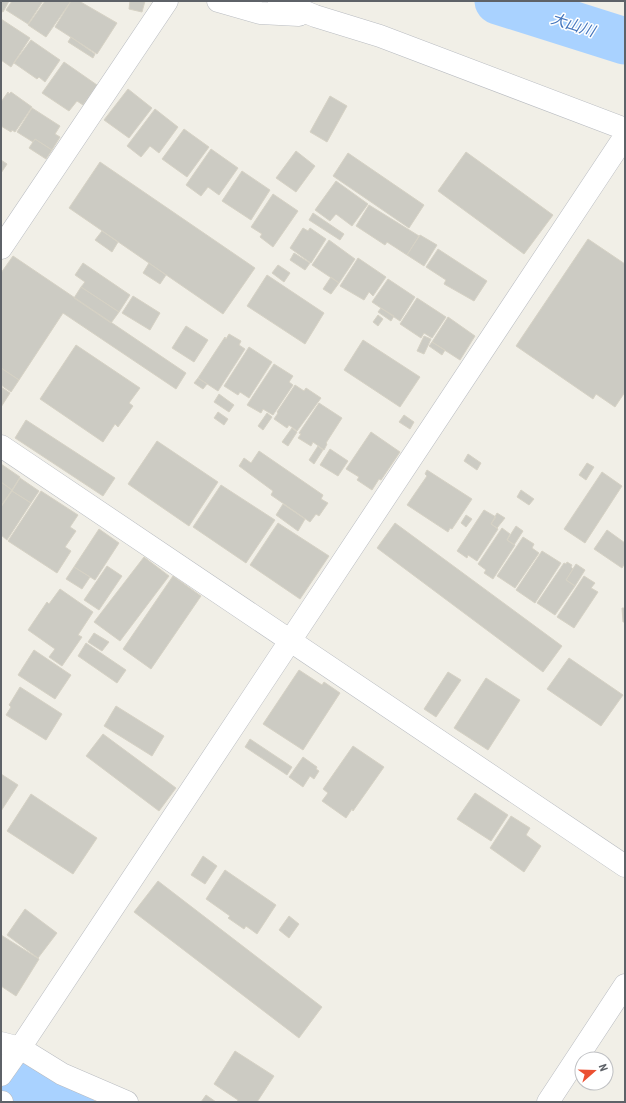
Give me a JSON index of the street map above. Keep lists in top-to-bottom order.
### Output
{
  "water": ["大山川"],
  "north": "right"
}
